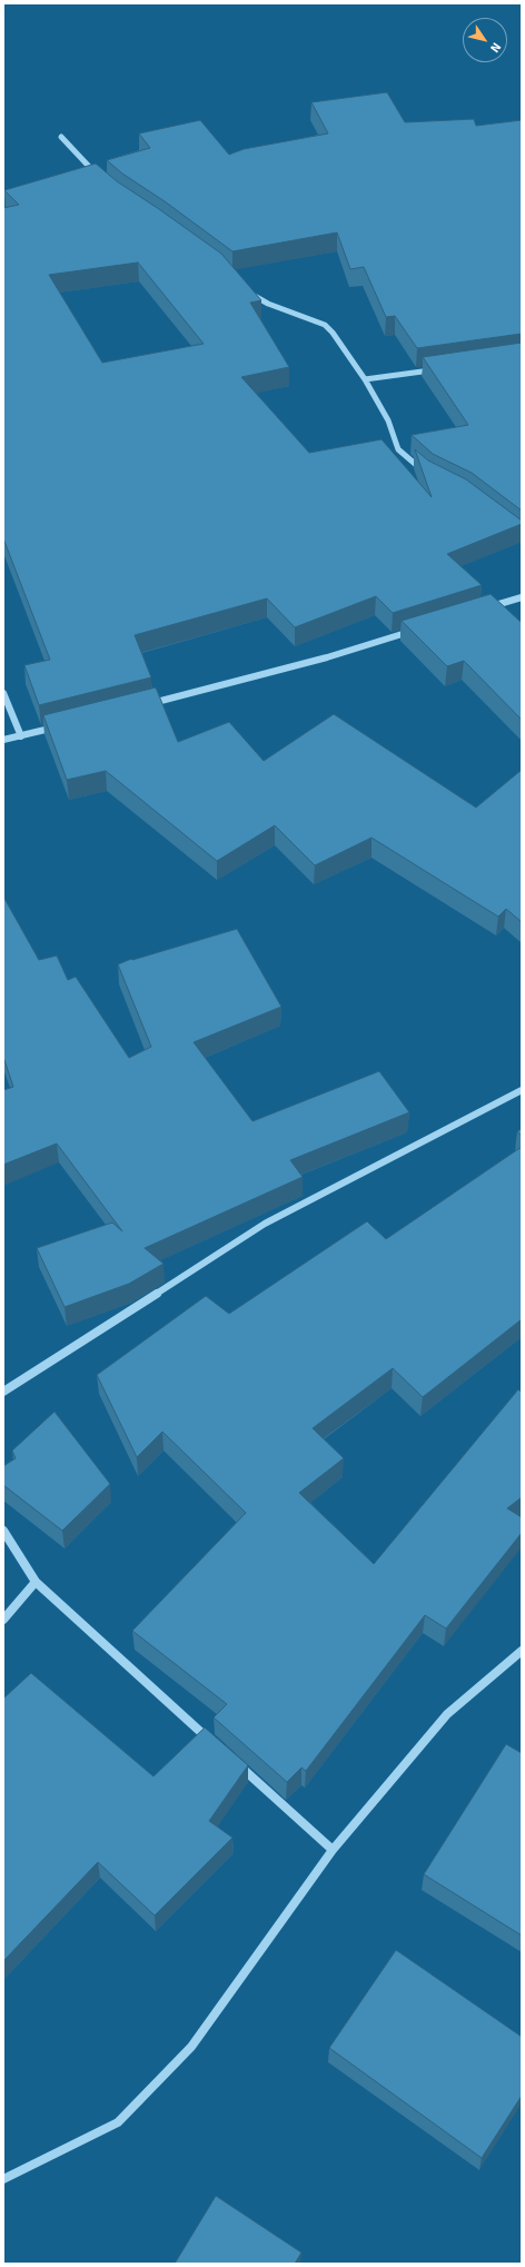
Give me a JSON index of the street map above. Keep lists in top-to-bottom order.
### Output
{
  "north": "bottom right"
}
